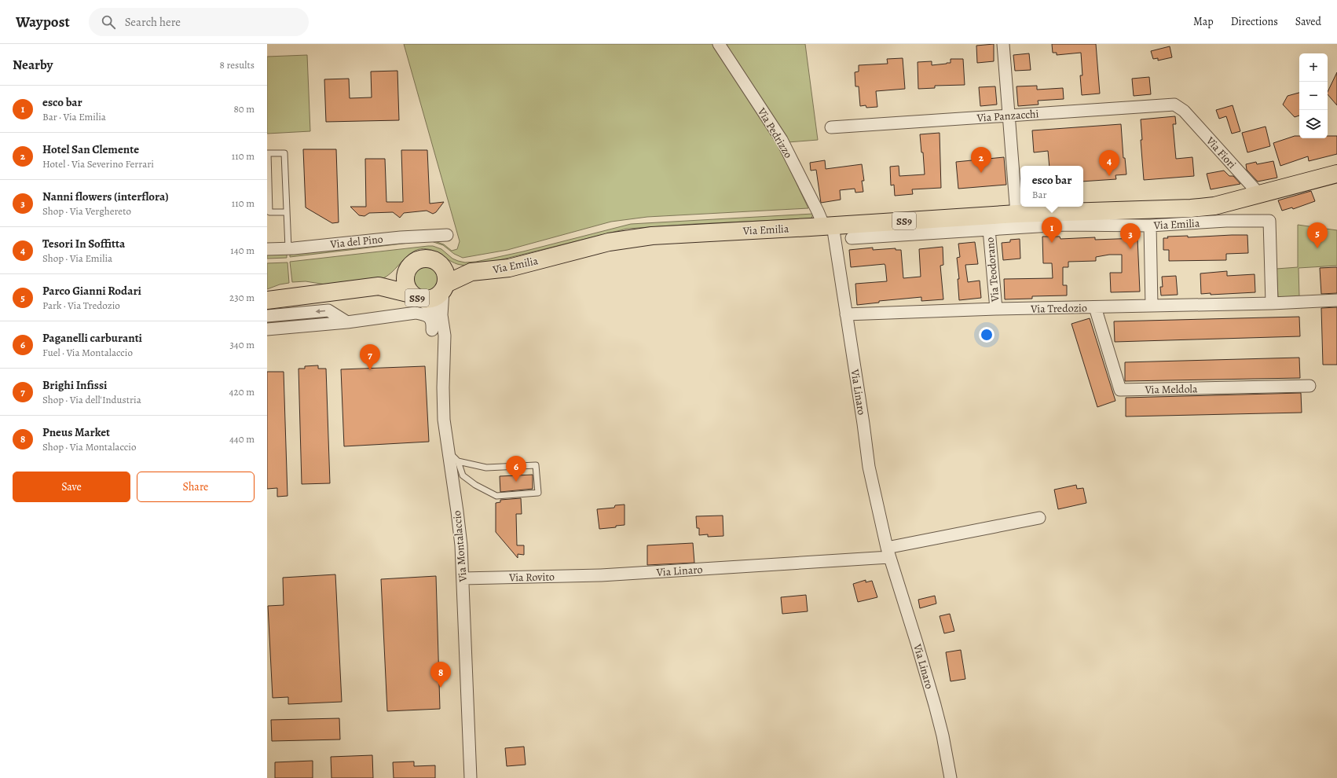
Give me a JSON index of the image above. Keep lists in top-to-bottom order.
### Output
{
  "streets": {
    "main road": ["SS9", "Via Emilia"],
    "street": [
      "Via Panzacchi",
      "Via Pedrizzo",
      "Via Fiori",
      "Via del Pino",
      "Via Teodorano",
      "Via Tredozio",
      "Via Meldola",
      "Via Linaro",
      "Via Montalaccio",
      "Via Rovito"
    ]
  },
  "crossings": [
    ["Via Panzacchi", "Via Fiori"],
    ["Via Pedrizzo", "Via Emilia"],
    ["Via Pedrizzo", "Via Linaro"],
    ["Via Fiori", "Via Emilia"],
    ["SS9", "Via Emilia"],
    ["SS9", "Via Montalaccio"],
    ["Via Emilia", "Via Teodorano"],
    ["Via Emilia", "Via Linaro"],
    ["Via Emilia", "Via Montalaccio"],
    ["Via Teodorano", "Via Tredozio"],
    ["Via Tredozio", "Via Meldola"],
    ["Via Tredozio", "Via Linaro"],
    ["Via Linaro", "Via Rovito"],
    ["Via Montalaccio", "Via Rovito"]
  ],
  "page": {
    "header": "Waypost",
    "search": "Search here",
    "nav": ["Map", "Directions", "Saved"],
    "heading": ["Nearby", "8 results"],
    "map_buttons": ["+", "−"],
    "list": [
      {
        "mark": "1",
        "name": "esco bar",
        "note": "Bar · Via Emilia",
        "value": "80 m"
      },
      {
        "mark": "2",
        "name": "Hotel San Clemente",
        "note": "Hotel · Via Severino Ferrari",
        "value": "110 m"
      },
      {
        "mark": "3",
        "name": "Nanni flowers (interflora)",
        "note": "Shop · Via Verghereto",
        "value": "110 m"
      },
      {
        "mark": "4",
        "name": "Tesori In Soffitta",
        "note": "Shop · Via Emilia",
        "value": "140 m"
      },
      {
        "mark": "5",
        "name": "Parco Gianni Rodari",
        "note": "Park · Via Tredozio",
        "value": "230 m"
      },
      {
        "mark": "6",
        "name": "Paganelli carburanti",
        "note": "Fuel · Via Montalaccio",
        "value": "340 m"
      },
      {
        "mark": "7",
        "name": "Brighi Infissi",
        "note": "Shop · Via dell'Industria",
        "value": "420 m"
      },
      {
        "mark": "8",
        "name": "Pneus Market",
        "note": "Shop · Via Montalaccio",
        "value": "440 m"
      }
    ],
    "pins": [
      "2",
      "4",
      "1",
      "5",
      "3",
      "7",
      "6",
      "8"
    ],
    "popup": ["esco bar", "Bar"],
    "buttons": ["Save", "Share"]
  }
}
